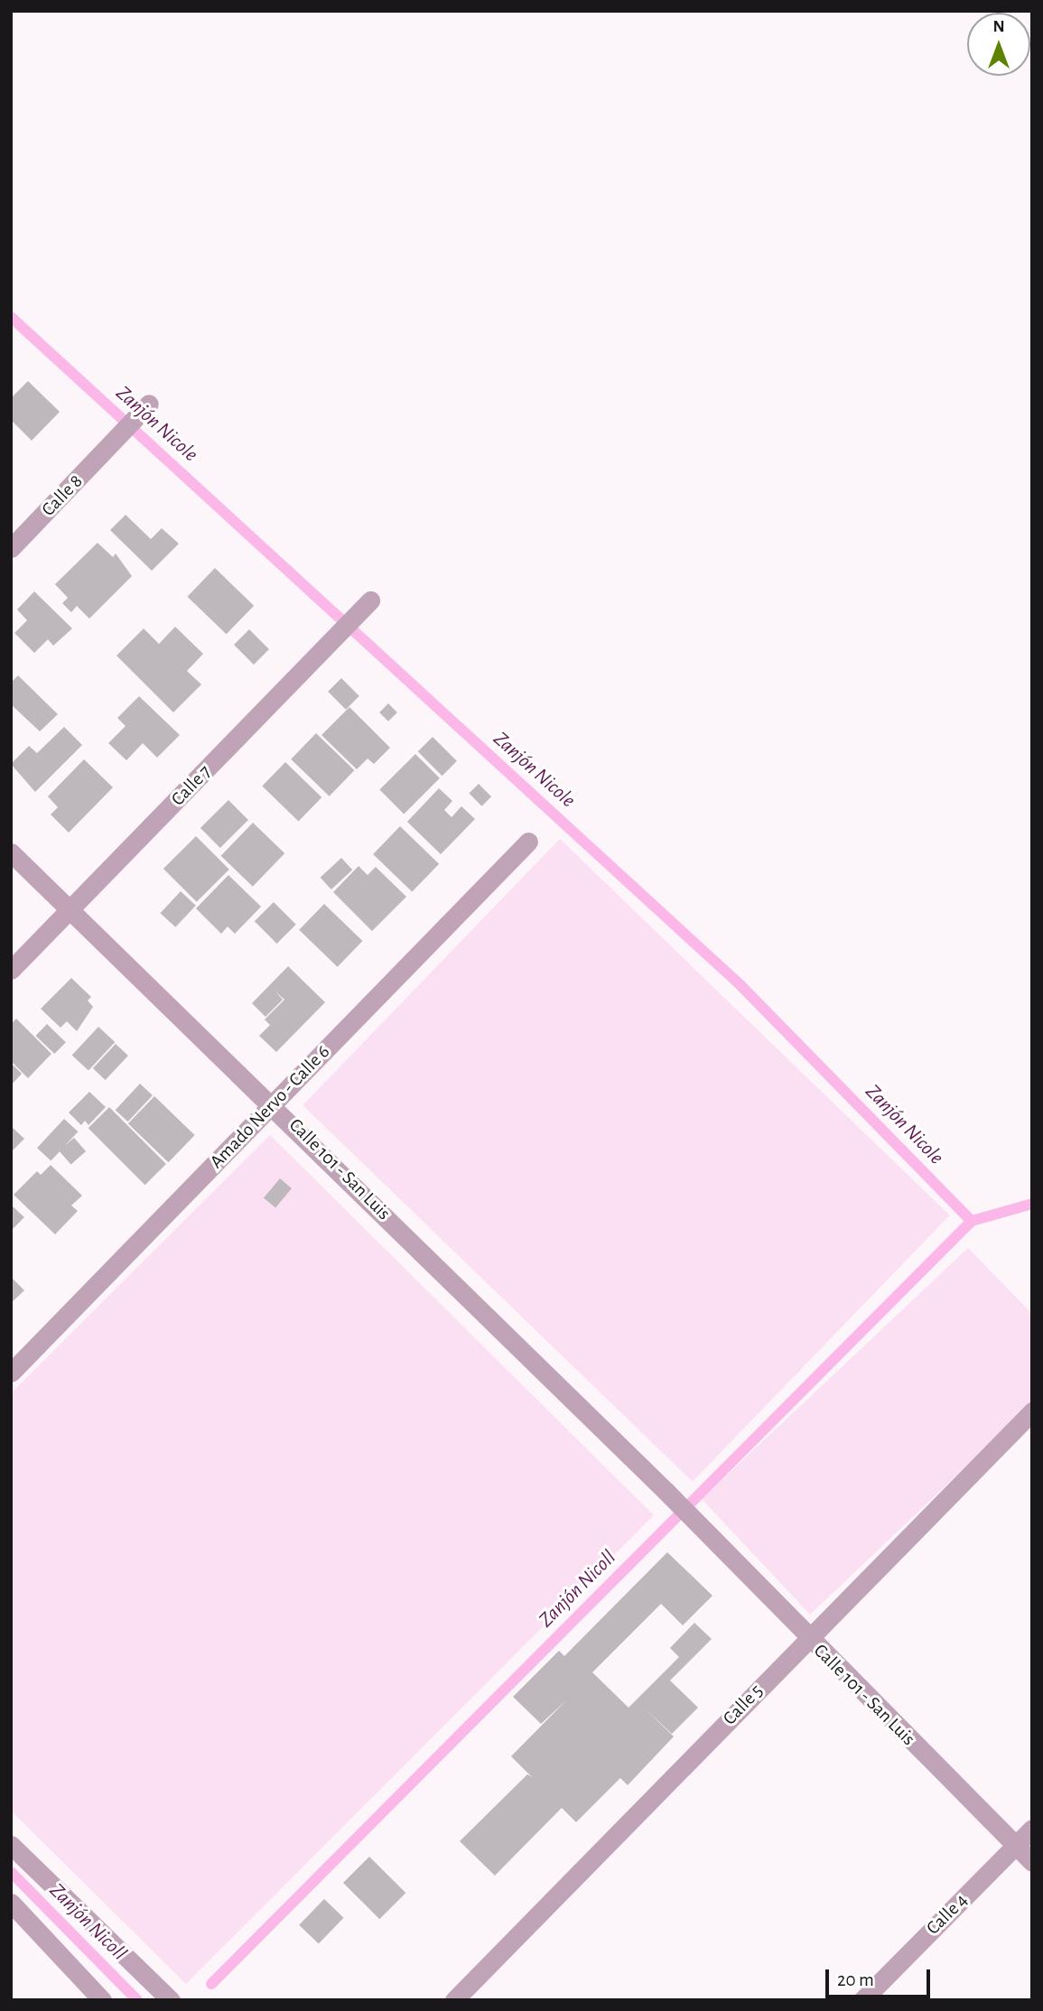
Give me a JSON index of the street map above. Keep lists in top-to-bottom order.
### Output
{
  "streets": {
    "street": [
      "Calle 8",
      "Calle 7",
      "Amado Nervo - Calle 6",
      "Calle 101 - San Luis",
      "Calle 5",
      "Calle 4"
    ]
  },
  "crossings": [
    ["Calle 7", "Calle 101 - San Luis"],
    ["Amado Nervo - Calle 6", "Calle 101 - San Luis"],
    ["Calle 101 - San Luis", "Calle 5"],
    ["Calle 101 - San Luis", "Calle 4"]
  ],
  "water": ["Zanjón Nicole", "Zanjón Nicoll"],
  "scale_bar": "20 m",
  "north": "top"
}
